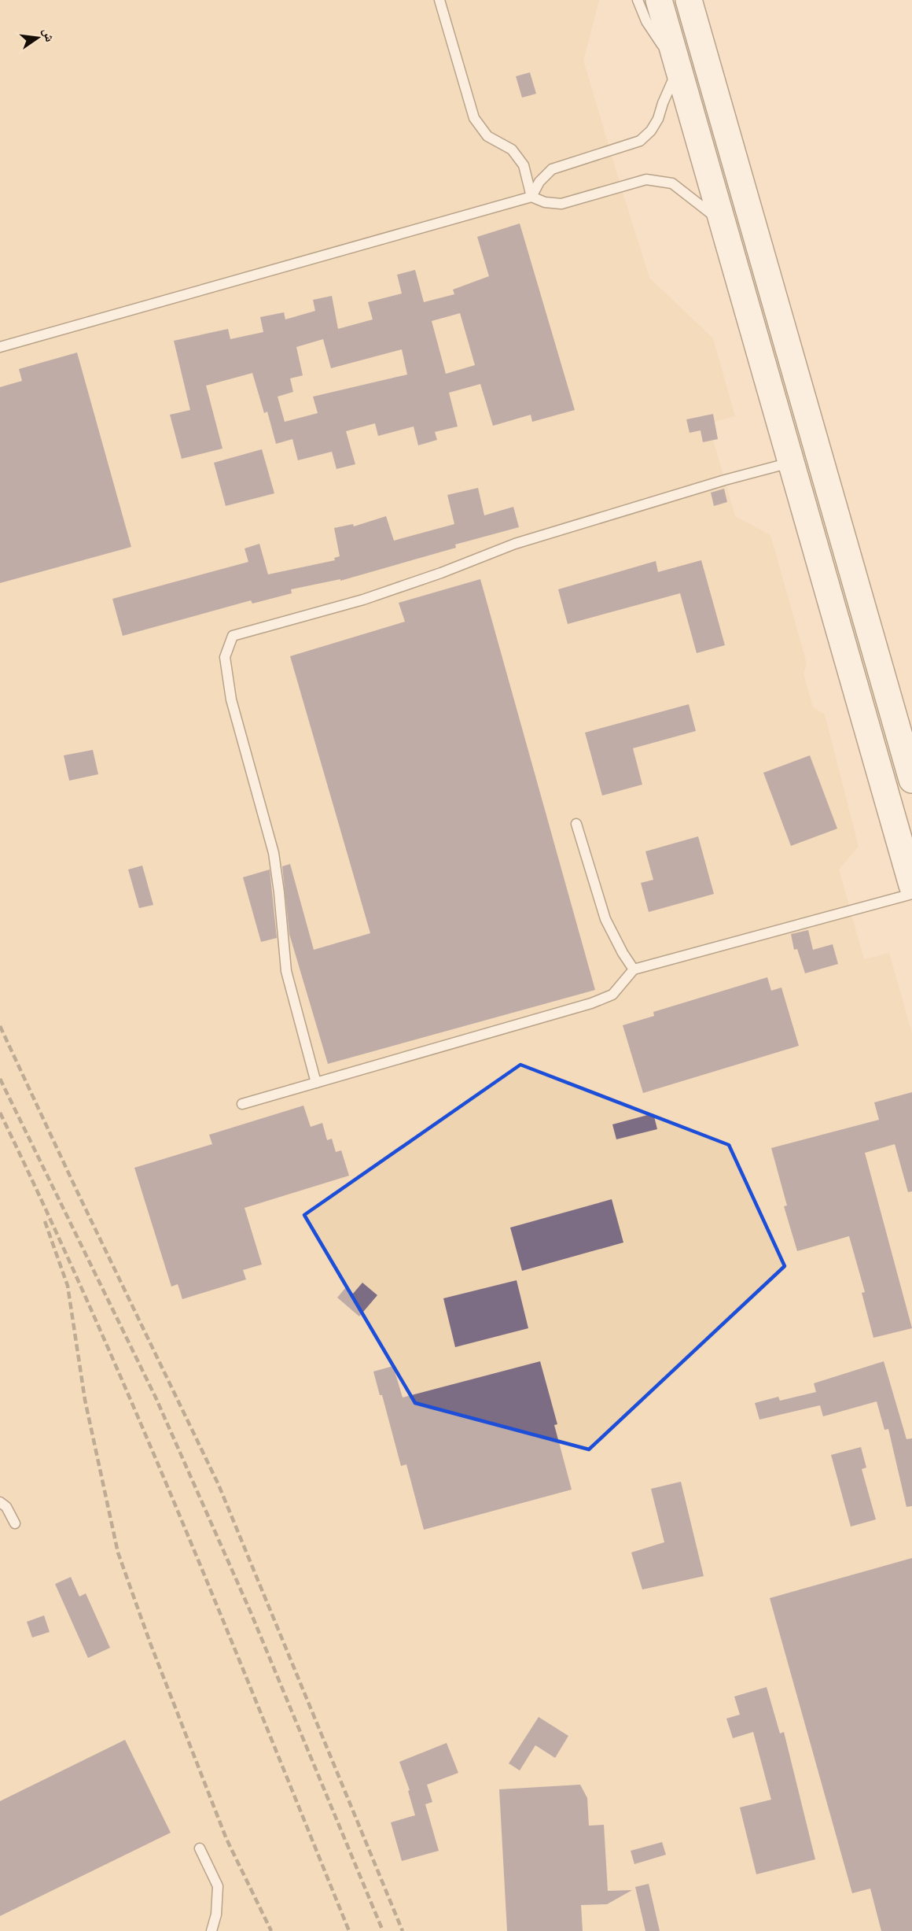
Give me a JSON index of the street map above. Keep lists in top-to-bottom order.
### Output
{
  "north": "right"
}
